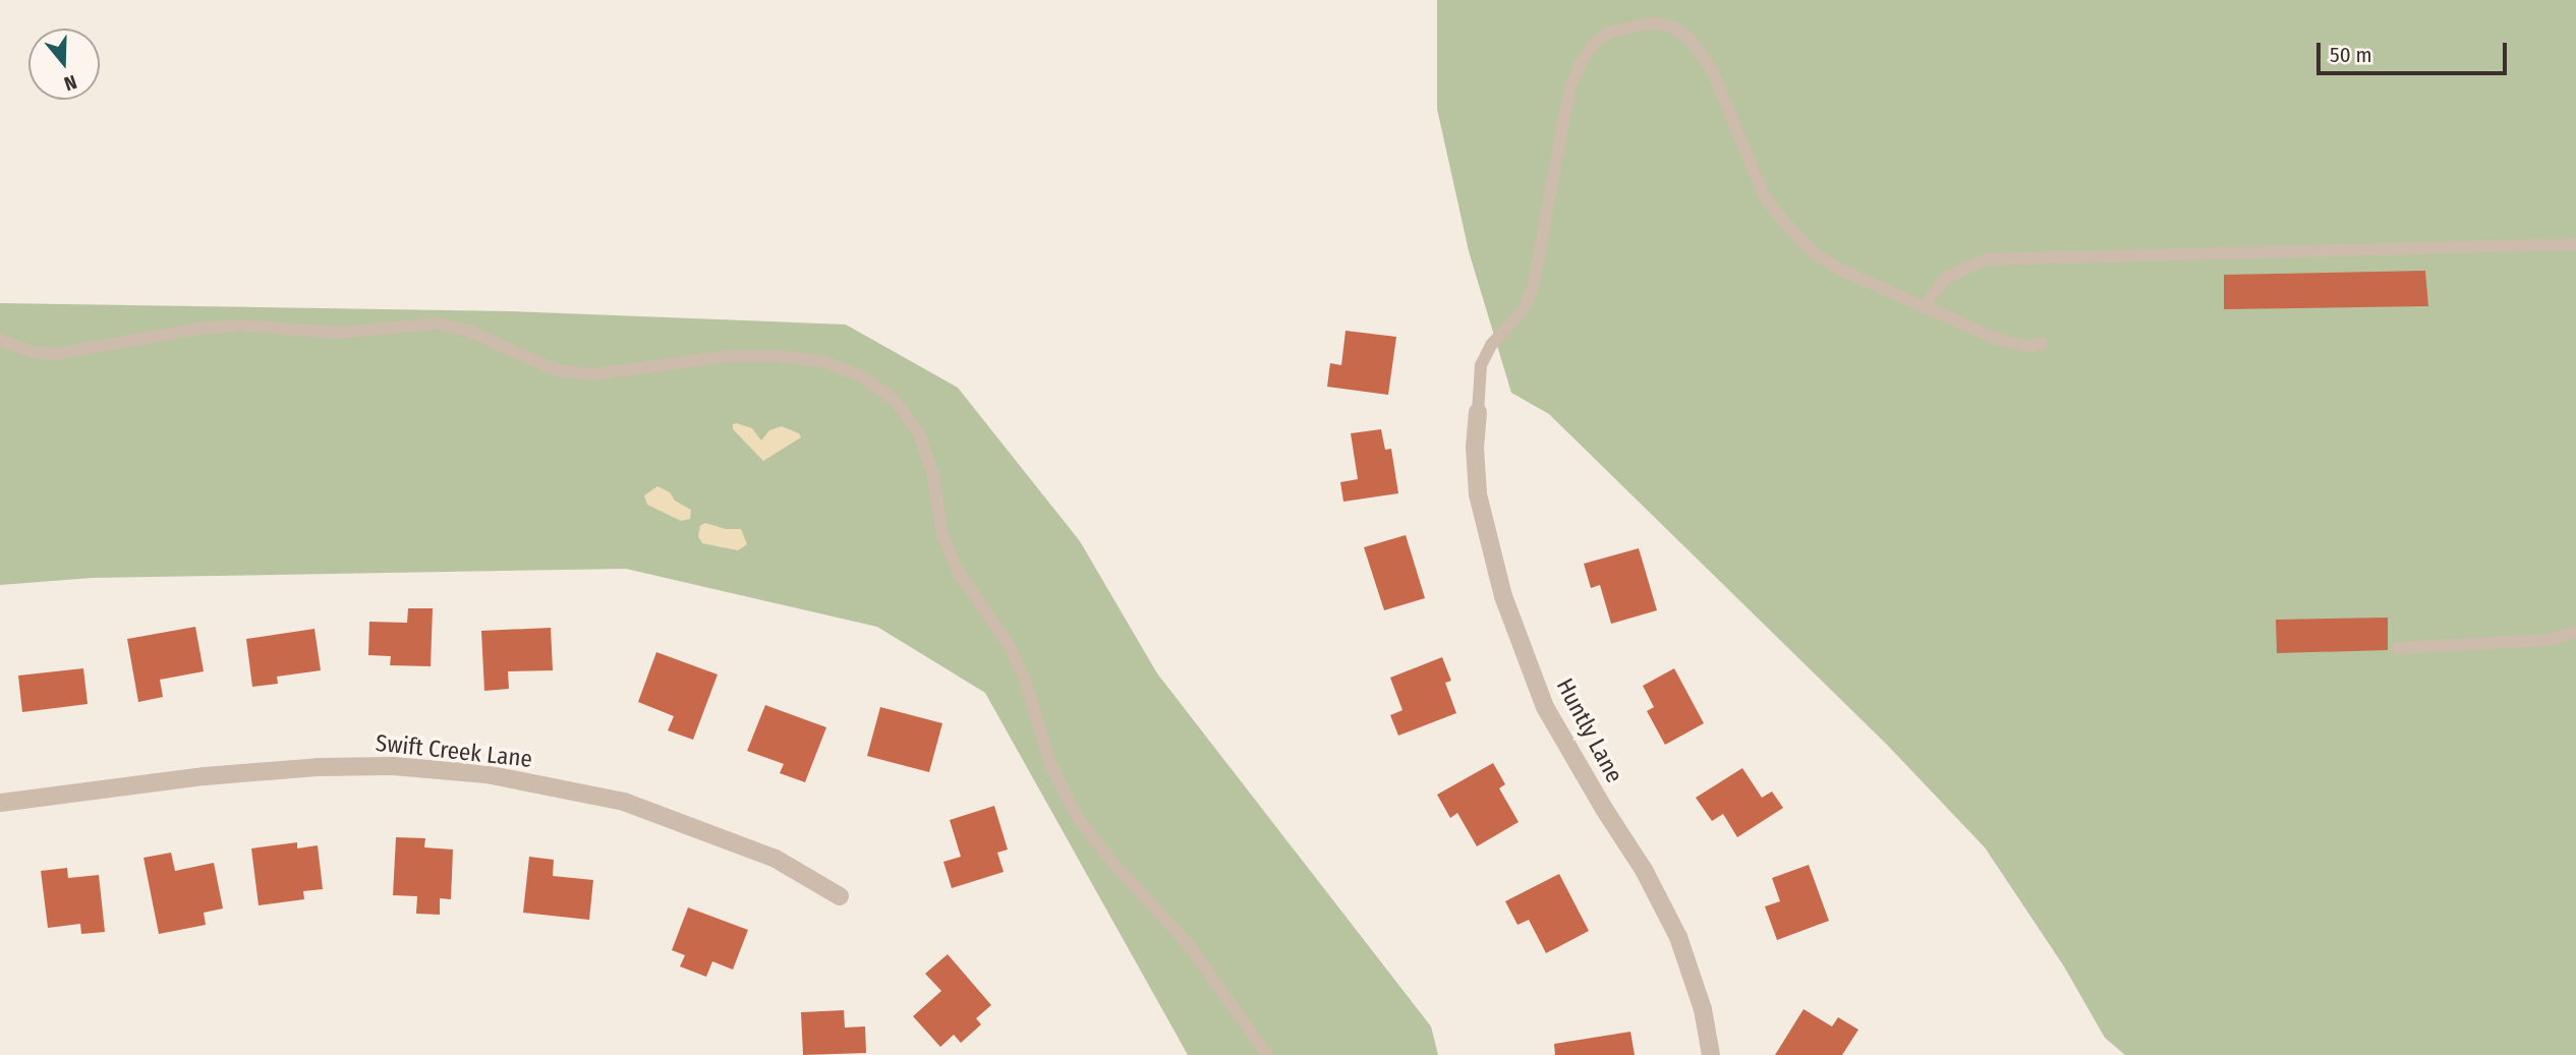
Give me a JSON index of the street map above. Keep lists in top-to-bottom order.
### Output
{
  "streets": {
    "street": ["Huntly Lane", "Swift Creek Lane"]
  },
  "scale_bar": "50 m",
  "north": "bottom"
}
